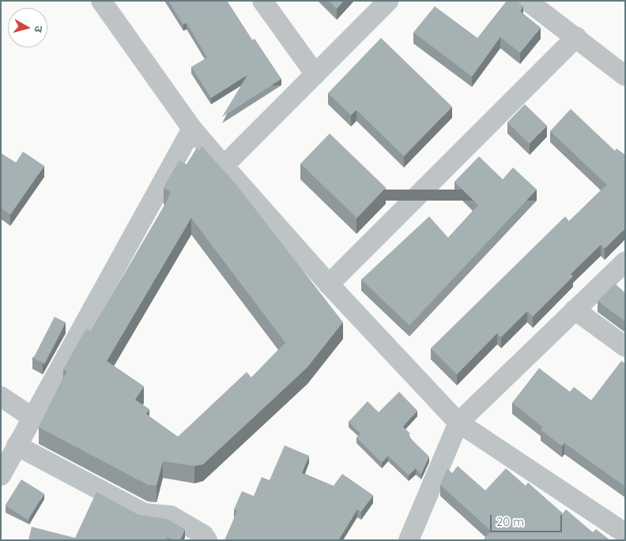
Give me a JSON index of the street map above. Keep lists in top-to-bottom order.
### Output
{
  "scale_bar": "20 m",
  "north": "right"
}
